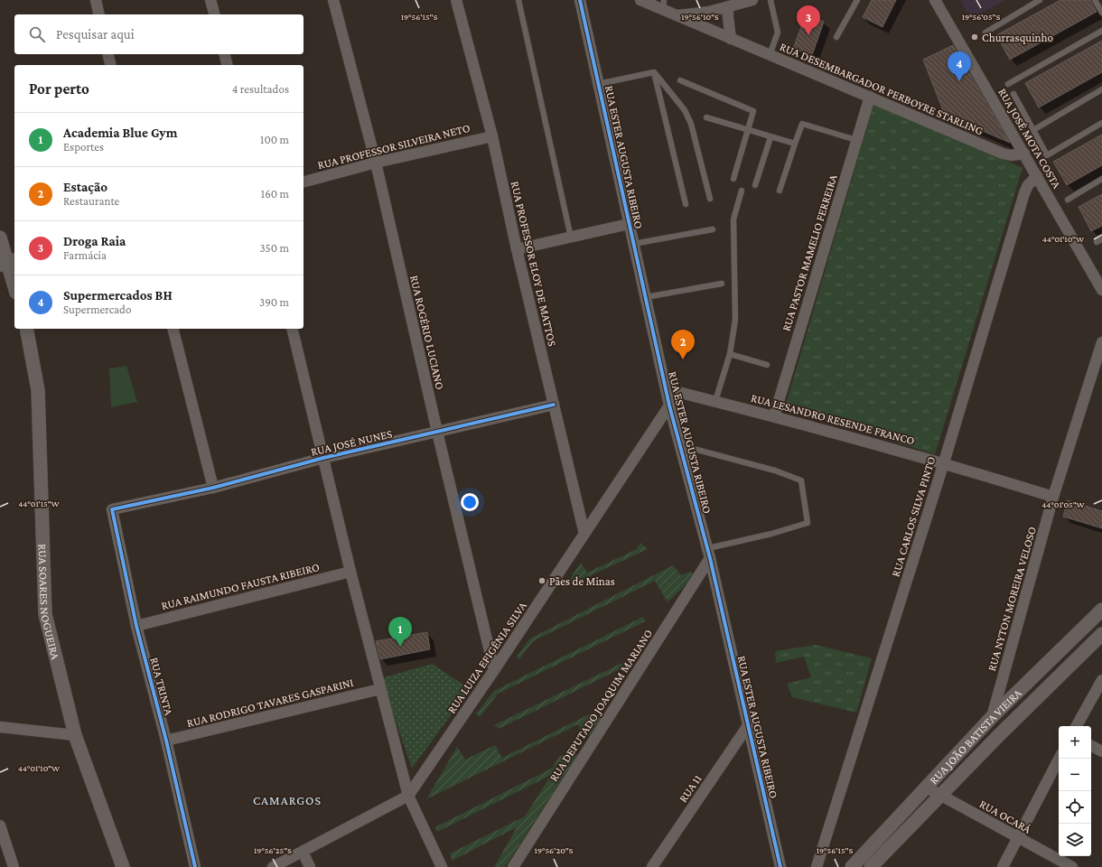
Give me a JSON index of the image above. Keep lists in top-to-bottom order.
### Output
{
  "streets": {
    "street": [
      "RUA DESEMBARGADOR PERBOYRE STARLING",
      "RUA JOSÉ MOTA COSTA",
      "RUA PROFESSOR SILVEIRA NETO",
      "RUA ESTER AUGUSTA RIBEIRO",
      "RUA PASTOR MAMELIO FERREIRA",
      "RUA PROFESSOR ELOY DE MATTOS",
      "RUA ROGÉRIO LUCIANO",
      "RUA LESANDRO RESENDE FRANCO",
      "RUA JOSÉ NUNES",
      "RUA CARLOS SILVA PINTO",
      "RUA RAIMUNDO FAUSTA RIBEIRO",
      "RUA NYTON MOREIRA VELOSO",
      "RUA SOARES NOGUEIRA",
      "RUA LUIZA EFIGÊNIA SILVA",
      "RUA TRINTA",
      "RUA RODRIGO TAVARES GASPARINI",
      "RUA DEPUTADO JOAQUIM MARIANO",
      "RUA JOÃO BATISTA VIEIRA",
      "RUA 11",
      "RUA OCARÁ"
    ]
  },
  "crossings": [
    ["RUA DESEMBARGADOR PERBOYRE STARLING", "RUA JOSÉ MOTA COSTA"],
    ["RUA DESEMBARGADOR PERBOYRE STARLING", "RUA PASTOR MAMELIO FERREIRA"],
    ["RUA JOSÉ MOTA COSTA", "RUA CARLOS SILVA PINTO"],
    ["RUA PROFESSOR SILVEIRA NETO", "RUA PROFESSOR ELOY DE MATTOS"],
    ["RUA PROFESSOR SILVEIRA NETO", "RUA ROGÉRIO LUCIANO"],
    ["RUA ESTER AUGUSTA RIBEIRO", "RUA LESANDRO RESENDE FRANCO"],
    ["RUA ESTER AUGUSTA RIBEIRO", "RUA LUIZA EFIGÊNIA SILVA"],
    ["RUA ESTER AUGUSTA RIBEIRO", "RUA DEPUTADO JOAQUIM MARIANO"],
    ["RUA ESTER AUGUSTA RIBEIRO", "RUA 11"],
    ["RUA PASTOR MAMELIO FERREIRA", "RUA LESANDRO RESENDE FRANCO"],
    ["RUA PROFESSOR ELOY DE MATTOS", "RUA JOSÉ NUNES"],
    ["RUA PROFESSOR ELOY DE MATTOS", "RUA LUIZA EFIGÊNIA SILVA"],
    ["RUA ROGÉRIO LUCIANO", "RUA JOSÉ NUNES"],
    ["RUA ROGÉRIO LUCIANO", "RUA LUIZA EFIGÊNIA SILVA"],
    ["RUA LESANDRO RESENDE FRANCO", "RUA CARLOS SILVA PINTO"],
    ["RUA LESANDRO RESENDE FRANCO", "RUA NYTON MOREIRA VELOSO"],
    ["RUA JOSÉ NUNES", "RUA TRINTA"],
    ["RUA RAIMUNDO FAUSTA RIBEIRO", "RUA TRINTA"],
    ["RUA NYTON MOREIRA VELOSO", "RUA JOÃO BATISTA VIEIRA"],
    ["RUA TRINTA", "RUA RODRIGO TAVARES GASPARINI"],
    ["RUA JOÃO BATISTA VIEIRA", "RUA OCARÁ"]
  ],
  "districts": ["CAMARGOS"],
  "places": ["Churrasquinho", "Pães de Minas"],
  "page": {
    "pins": [
      "3",
      "4",
      "2",
      "1"
    ],
    "search": "Pesquisar aqui",
    "heading": ["Por perto", "4 resultados"],
    "list": [
      {
        "mark": "1",
        "name": "Academia Blue Gym",
        "note": "Esportes",
        "value": "100 m"
      },
      {
        "mark": "2",
        "name": "Estação",
        "note": "Restaurante",
        "value": "160 m"
      },
      {
        "mark": "3",
        "name": "Droga Raia",
        "note": "Farmácia",
        "value": "350 m"
      },
      {
        "mark": "4",
        "name": "Supermercados BH",
        "note": "Supermercado",
        "value": "390 m"
      }
    ],
    "map_buttons": ["+", "−"]
  },
  "coordinates": [
    "19°56'15\"S",
    "19°56'10\"S",
    "19°56'05\"S",
    "44°01'10\"W",
    "44°01'15\"W",
    "44°01'05\"W",
    "19°56'25\"S",
    "19°56'20\"S"
  ]
}
